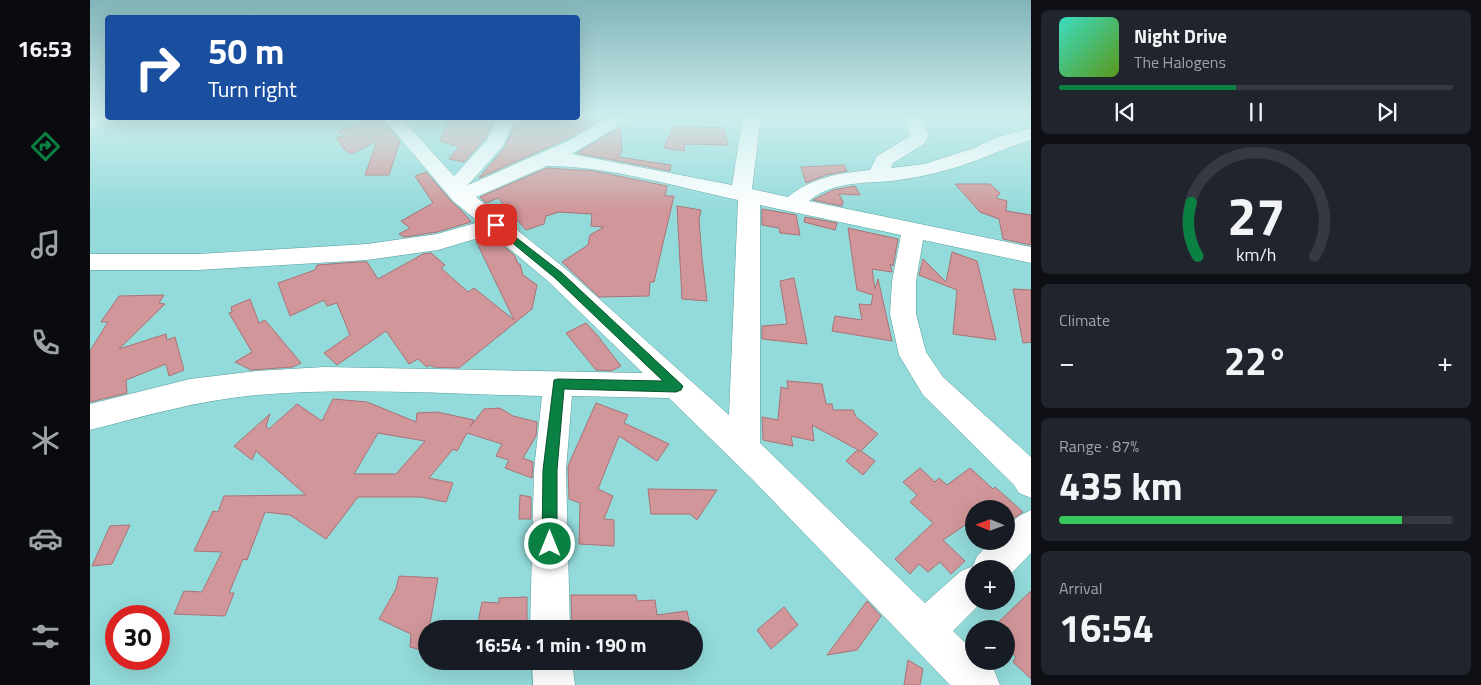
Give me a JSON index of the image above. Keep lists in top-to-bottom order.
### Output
{
  "north": "left",
  "page": {
    "tabs": "16:53",
    "turn": ["50 m", "Turn right"],
    "song": ["Night Drive", "The Halogens"],
    "tile": [
      "Climate",
      ["Range · 87%", "435 km"],
      ["Arrival", "16:54"]
    ],
    "heat": ["−", "22°", "+"],
    "map_buttons": ["+", "−"],
    "limit": "30",
    "trip": "16:54 · 1 min · 190 m",
    "gauge": ["27", "km/h"]
  }
}
